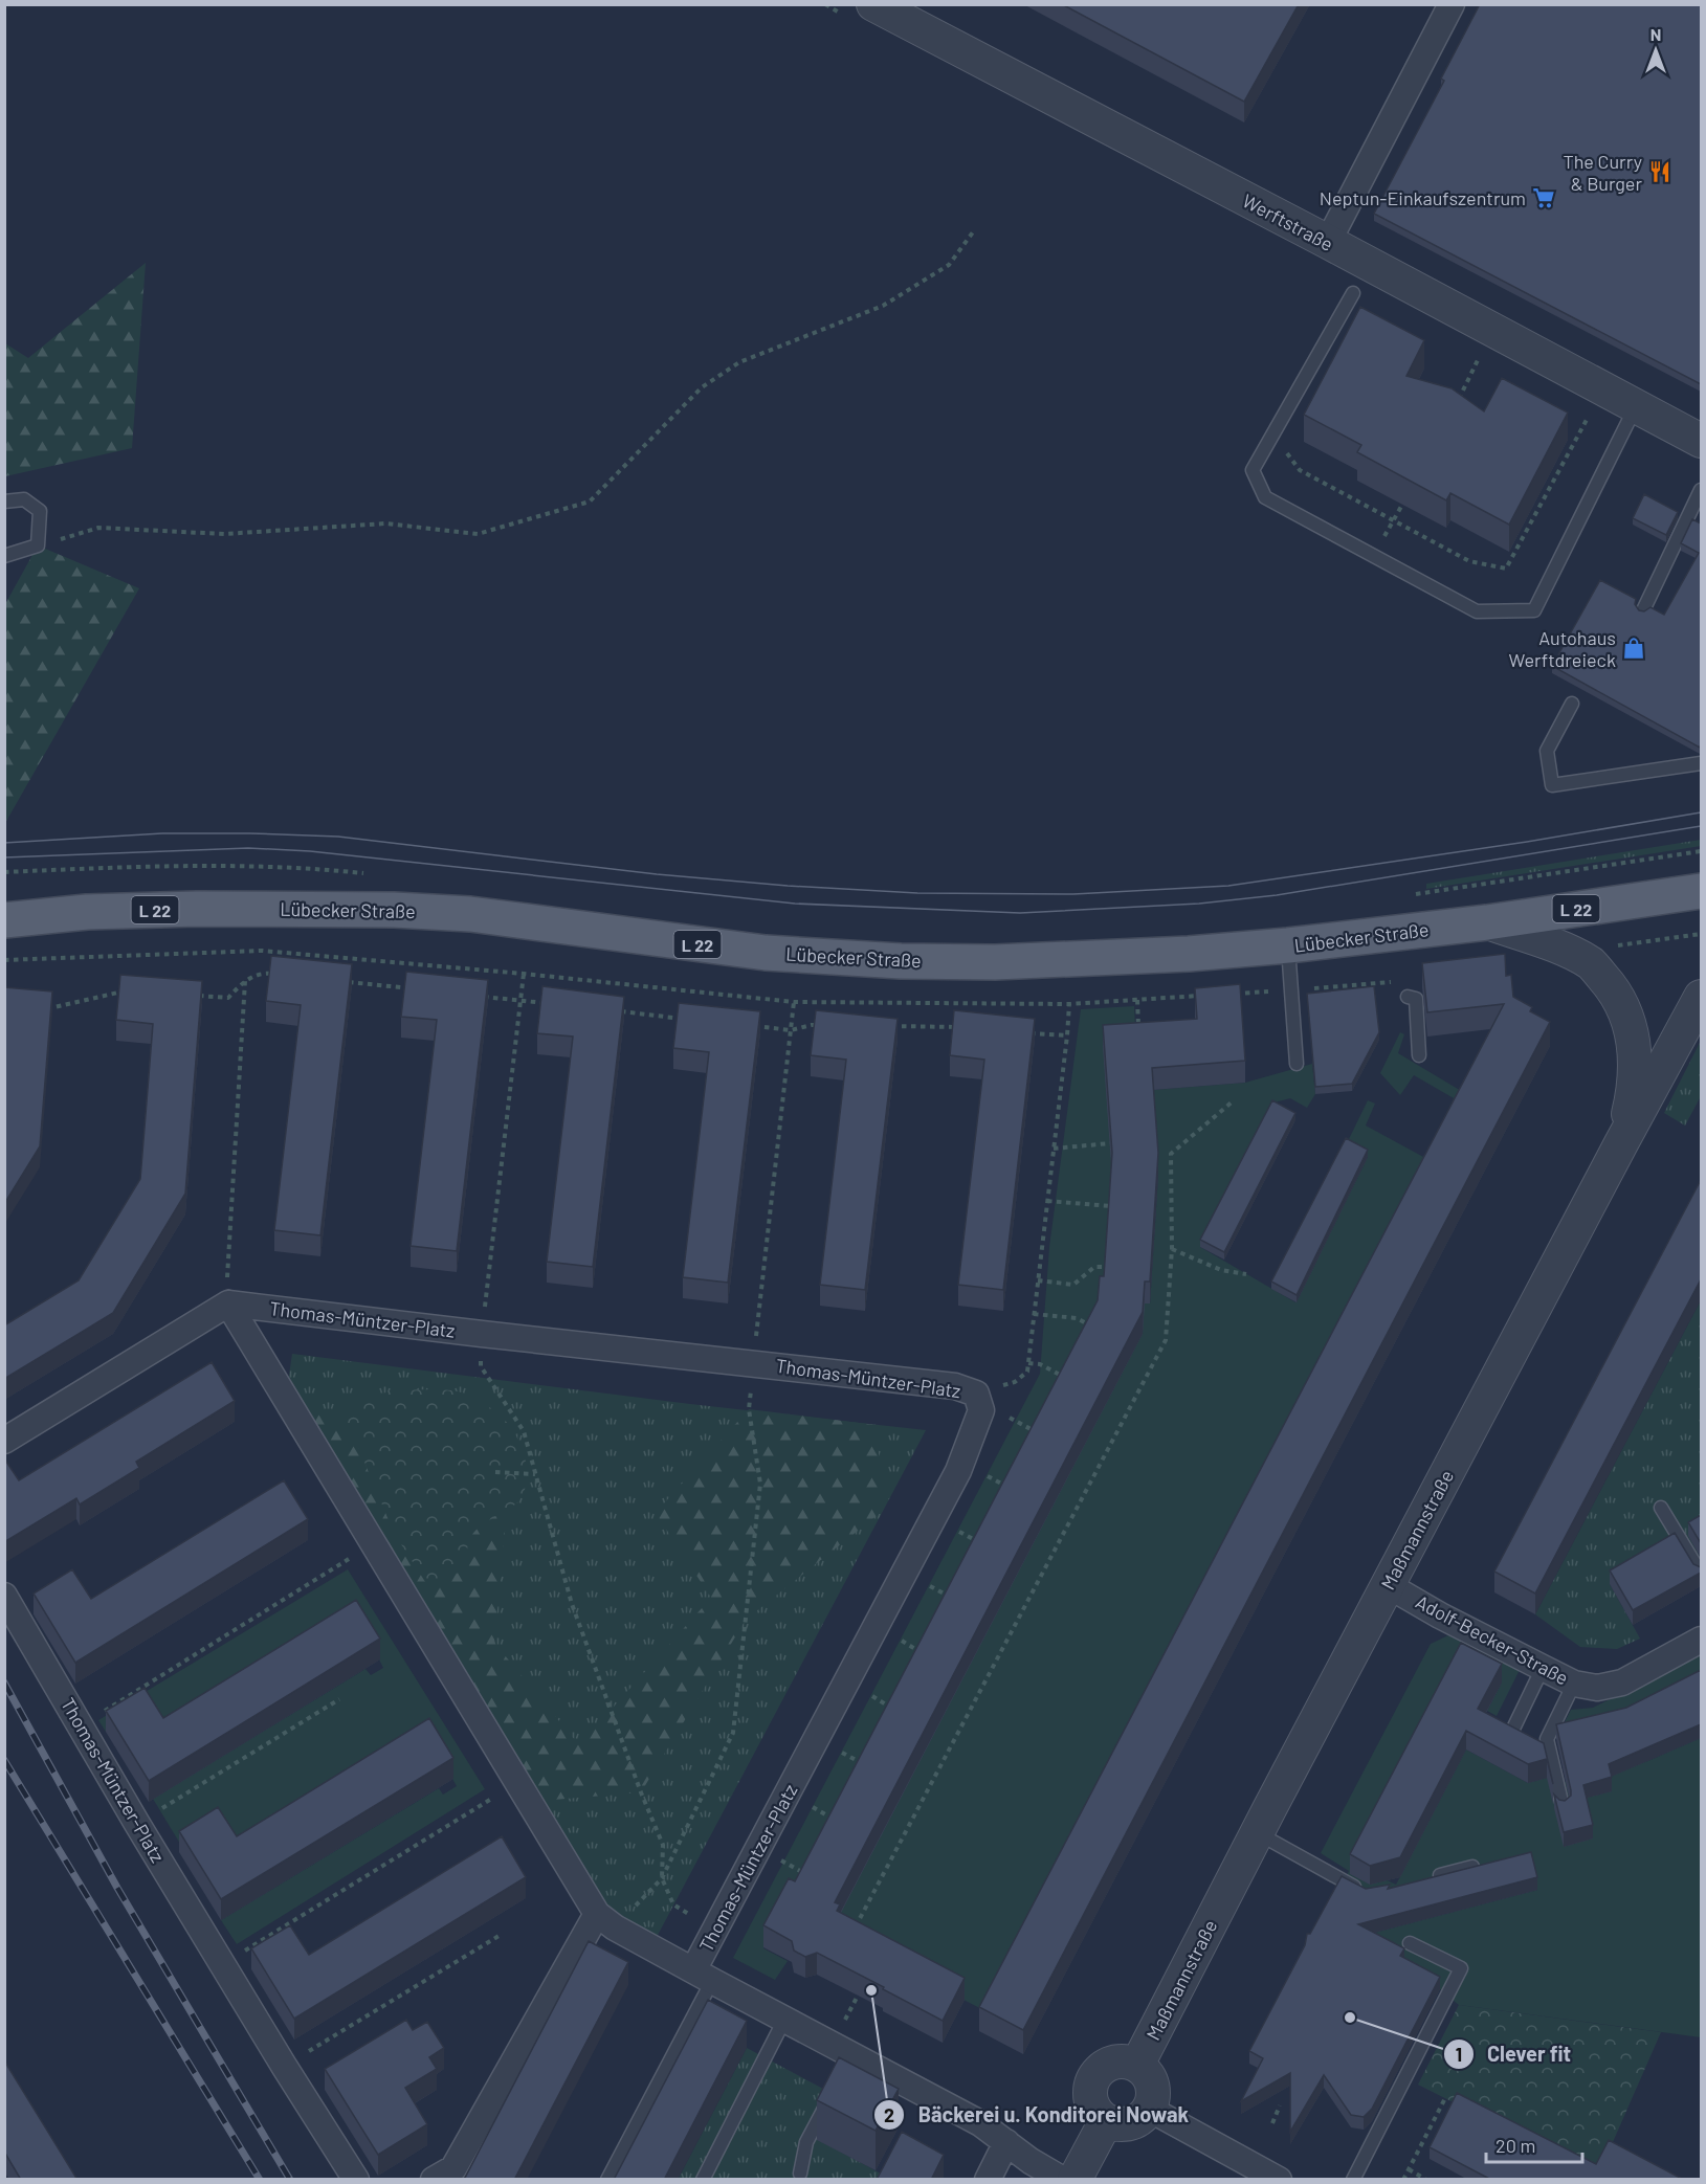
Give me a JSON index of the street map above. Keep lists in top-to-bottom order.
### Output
{
  "streets": {
    "main road": ["L 22", "Lübecker Straße"],
    "street": [
      "Werftstraße",
      "Thomas-Müntzer-Platz",
      "Maßmannstraße",
      "Adolf-Becker-Straße"
    ]
  },
  "crossings": [
    ["Maßmannstraße", "Adolf-Becker-Straße"]
  ],
  "places": {
    "restaurant": ["The Curry & Burger"],
    "supermarket": ["Neptun-Einkaufszentrum"],
    "shop": ["Autohaus Werftdreieck"],
    "other": ["Bäckerei u. Konditorei Nowak", "Clever fit"]
  },
  "scale_bar": "20 m",
  "north": "top"
}
